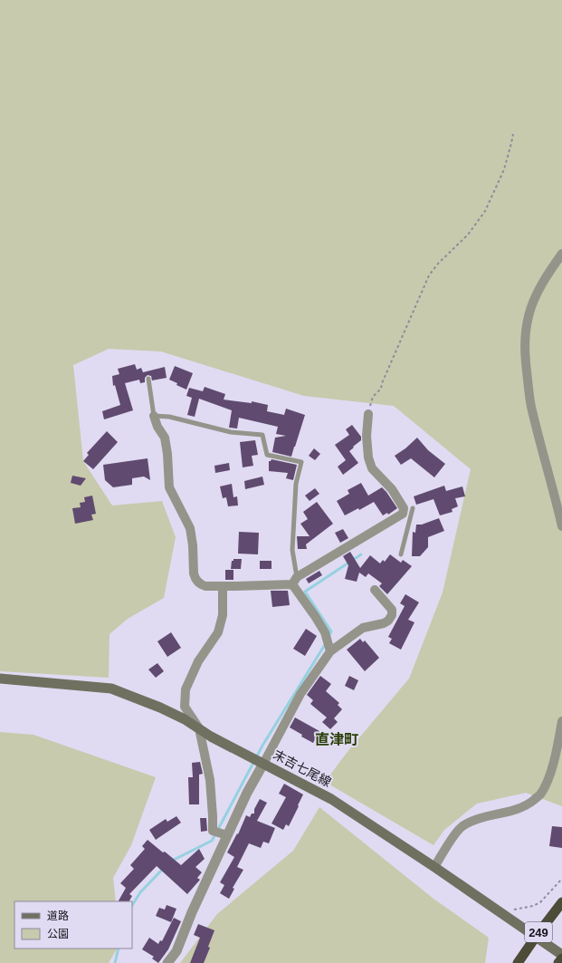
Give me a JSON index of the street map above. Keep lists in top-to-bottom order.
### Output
{
  "streets": {
    "highway": ["249"],
    "main road": ["末吉七尾線"]
  },
  "crossings": [
    ["末吉七尾線", "249"]
  ],
  "districts": ["直津町"],
  "legend": ["道路", "公園"]
}
